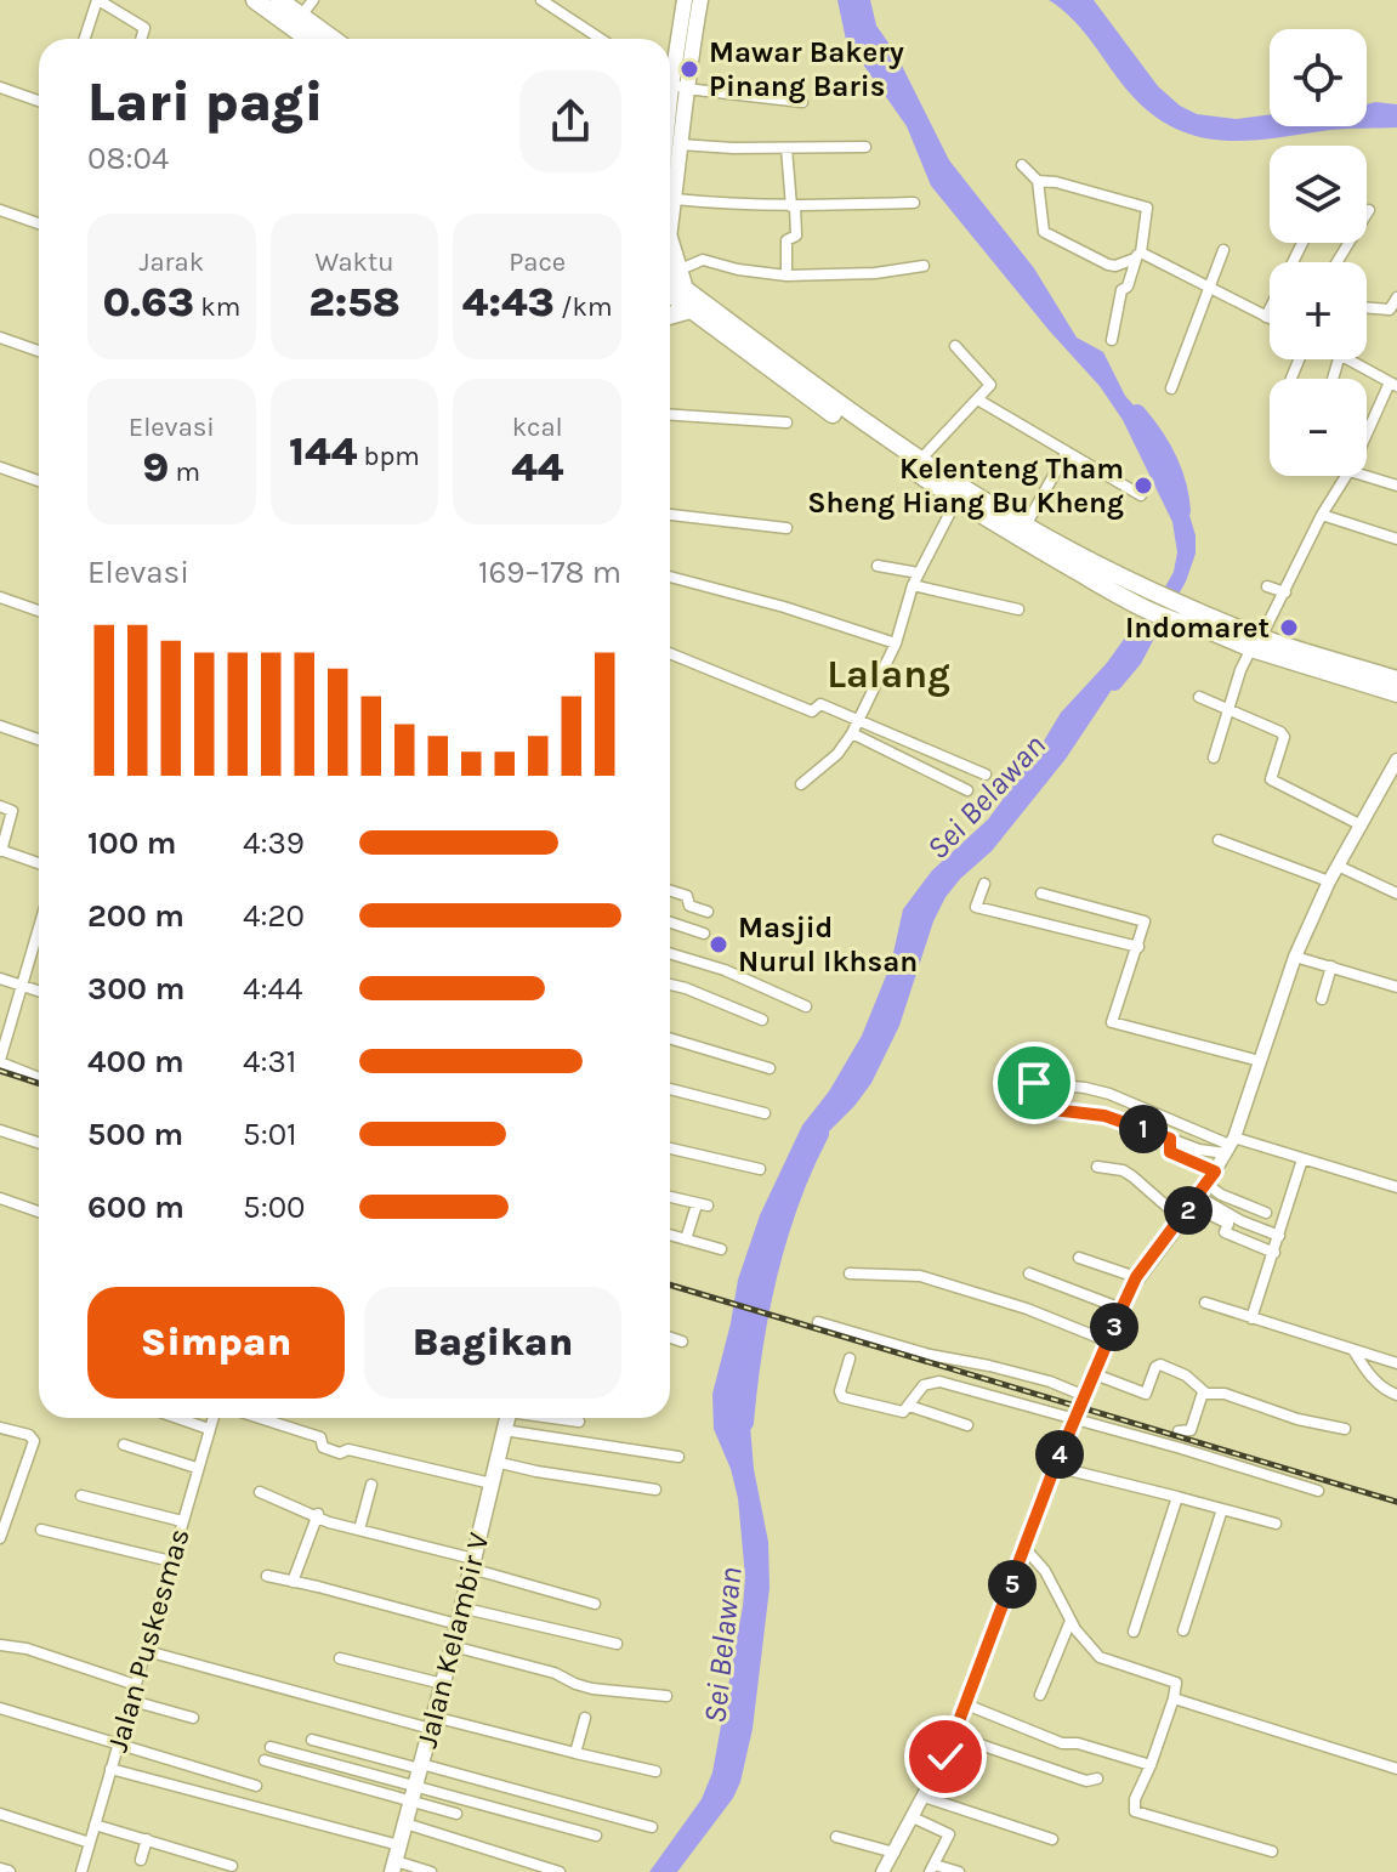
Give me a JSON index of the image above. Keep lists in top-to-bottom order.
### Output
{
  "streets": {
    "main road": ["Jalan Kelambir V"],
    "street": ["Jalan Puskesmas"]
  },
  "districts": ["Lalang"],
  "water": ["Sei Belawan"],
  "places": [
    "Mawar Bakery Pinang Baris",
    "Kelenteng Tham Sheng Hiang Bu Kheng",
    "Indomaret",
    "Masjid Nurul Ikhsan"
  ],
  "page": {
    "map_buttons": ["+", "−"],
    "heading": ["Lari pagi", "08:04"],
    "stats": [
      ["Jarak", "0.63 km"],
      ["Waktu", "2:58"],
      ["Pace", "4:43 /km"],
      ["Elevasi", "9 m"],
      ["144 bpm"],
      ["kcal", "44"]
    ],
    "chart": ["Elevasi", "169–178 m"],
    "list": [
      {
        "name": "100 m",
        "note": "4:39"
      },
      {
        "name": "200 m",
        "note": "4:20"
      },
      {
        "name": "300 m",
        "note": "4:44"
      },
      {
        "name": "400 m",
        "note": "4:31"
      },
      {
        "name": "500 m",
        "note": "5:01"
      },
      {
        "name": "600 m",
        "note": "5:00"
      }
    ],
    "pins": [
      "1",
      "2",
      "3",
      "4",
      "5"
    ],
    "buttons": ["Simpan", "Bagikan"]
  }
}
